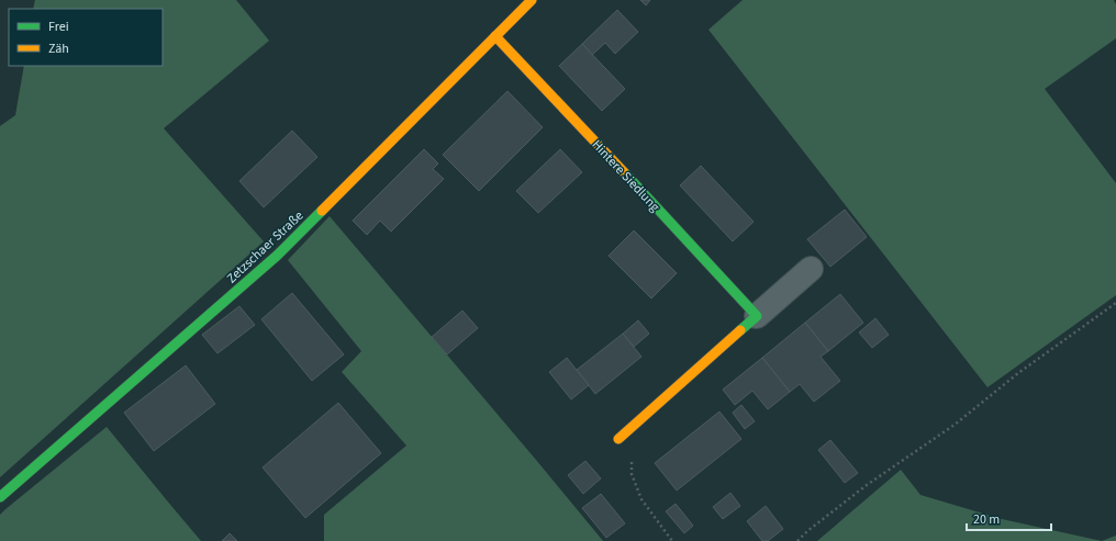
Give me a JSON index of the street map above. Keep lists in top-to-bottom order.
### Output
{
  "streets": {
    "street": ["Hintere Siedlung", "Zetzschaer Straße"]
  },
  "crossings": [
    ["Hintere Siedlung", "Zetzschaer Straße"]
  ],
  "legend": ["Frei", "Zäh"],
  "scale_bar": "20 m"
}
